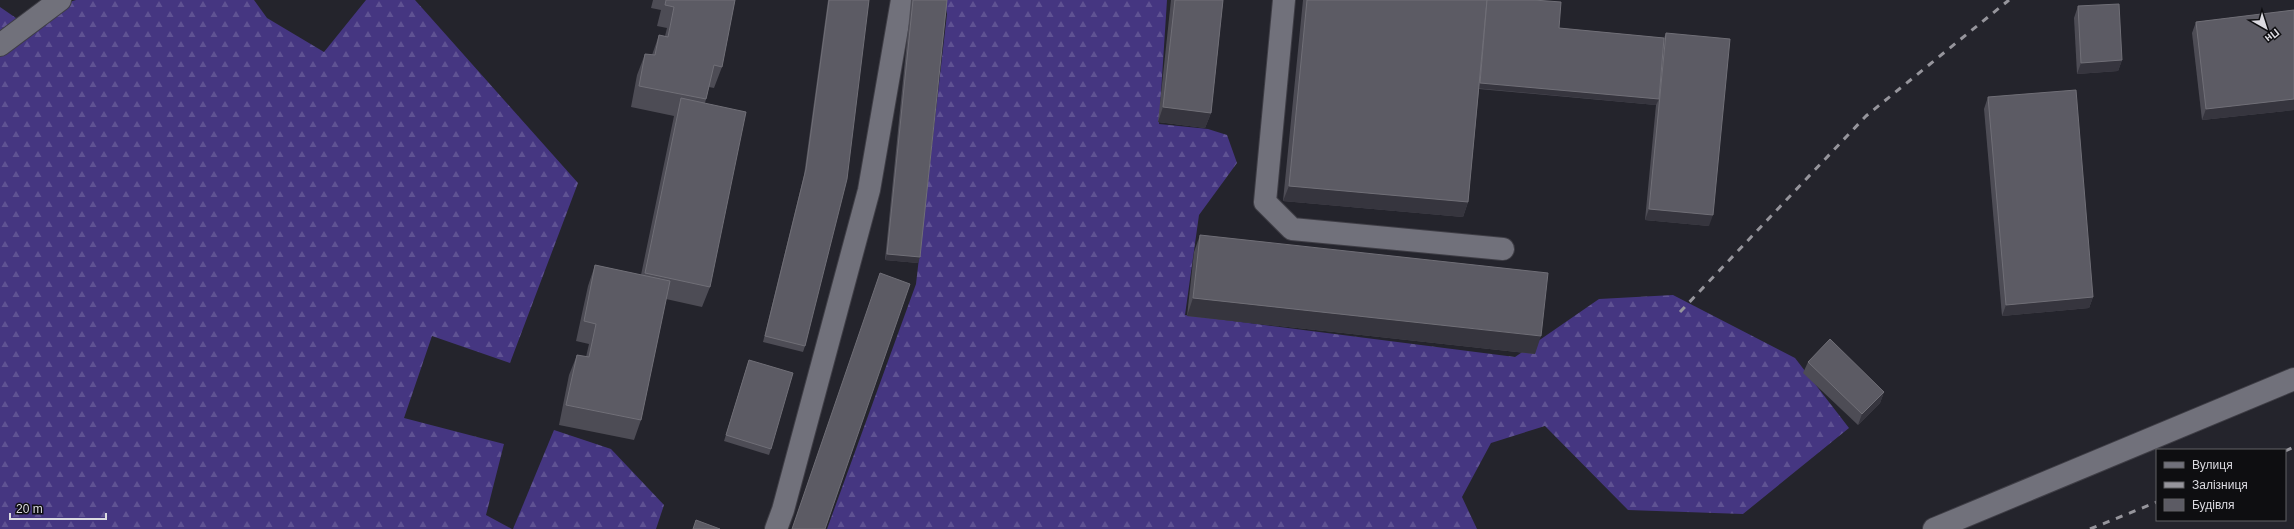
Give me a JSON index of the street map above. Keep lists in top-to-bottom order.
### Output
{
  "legend": ["Вулиця", "Залізниця", "Будівля"],
  "scale_bar": "20 m",
  "north": "bottom right"
}
